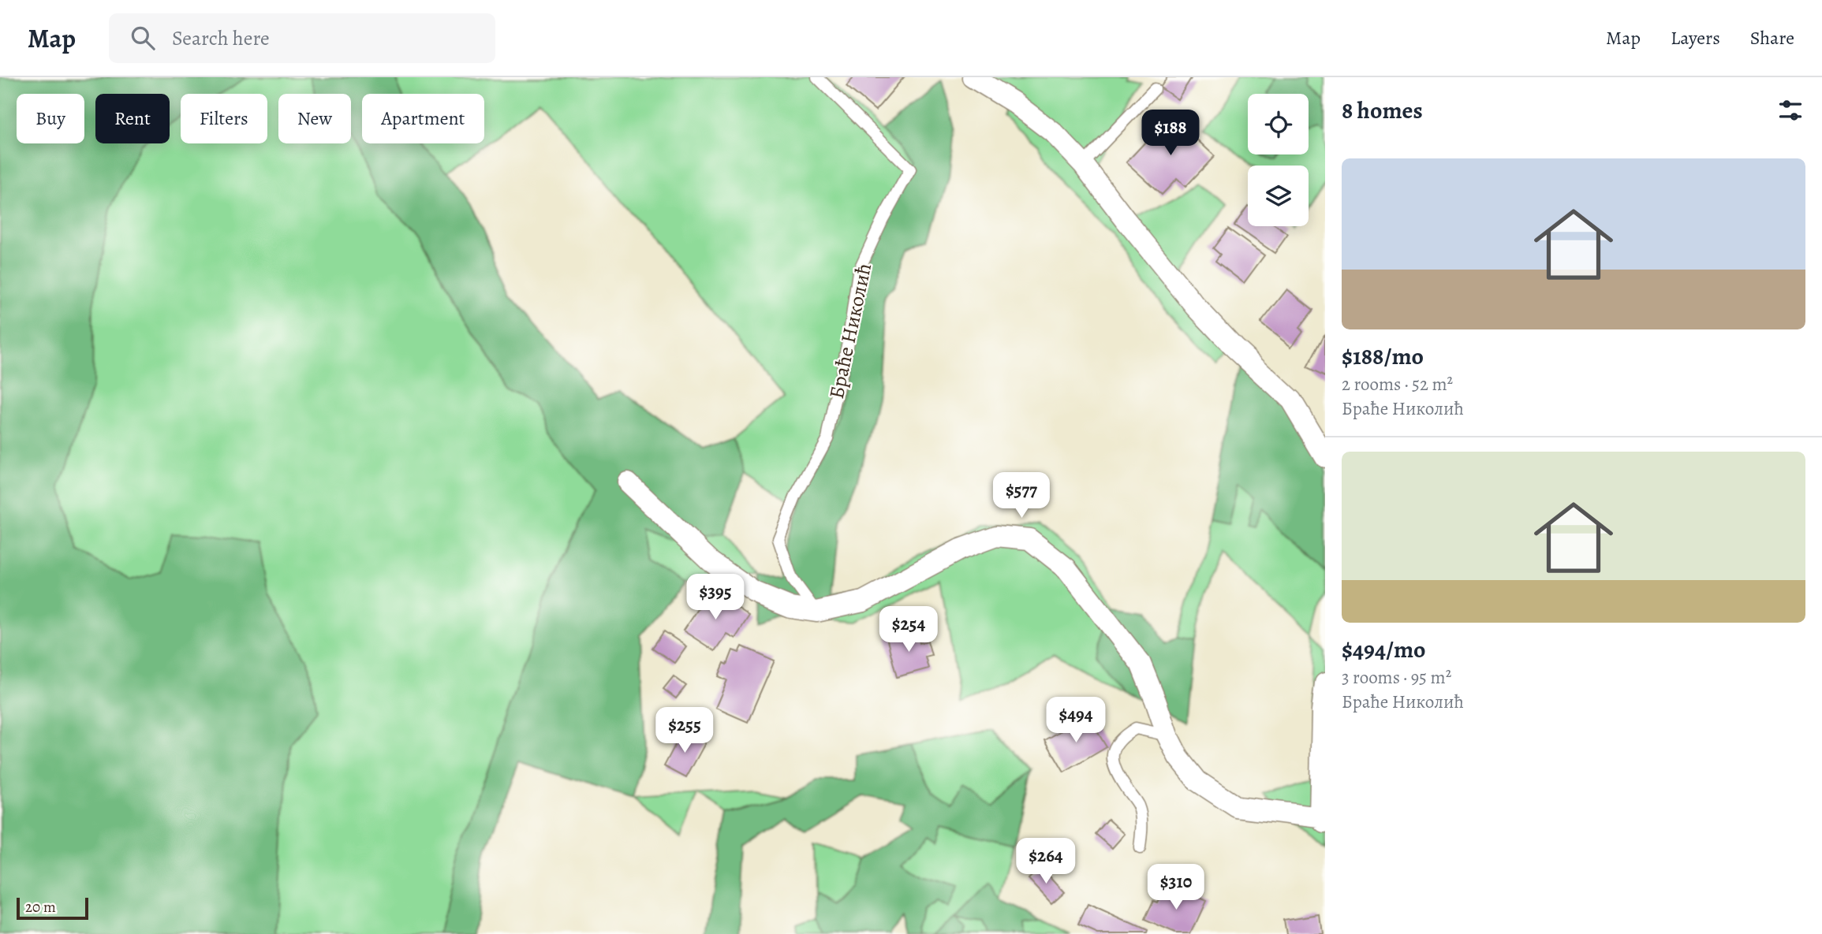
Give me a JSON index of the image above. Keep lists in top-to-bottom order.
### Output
{
  "streets": {
    "lane": ["Браће Николић"]
  },
  "scale_bar": "20 m",
  "page": {
    "header": "Map",
    "search": "Search here",
    "nav": ["Map", "Layers", "Share"],
    "heading": "8 homes",
    "chip": [
      "Buy",
      "Rent",
      "Filters",
      "New",
      "Apartment"
    ],
    "price": [
      "$188",
      "$577",
      "$395",
      "$254",
      "$494",
      "$255",
      "$264",
      "$310"
    ],
    "list": [
      {
        "name": "$188/mo",
        "note": "2 rooms · 52 m² · Браће Николић"
      },
      {
        "name": "$494/mo",
        "note": "3 rooms · 95 m² · Браће Николић"
      }
    ],
    "scale": "20 m"
  }
}
